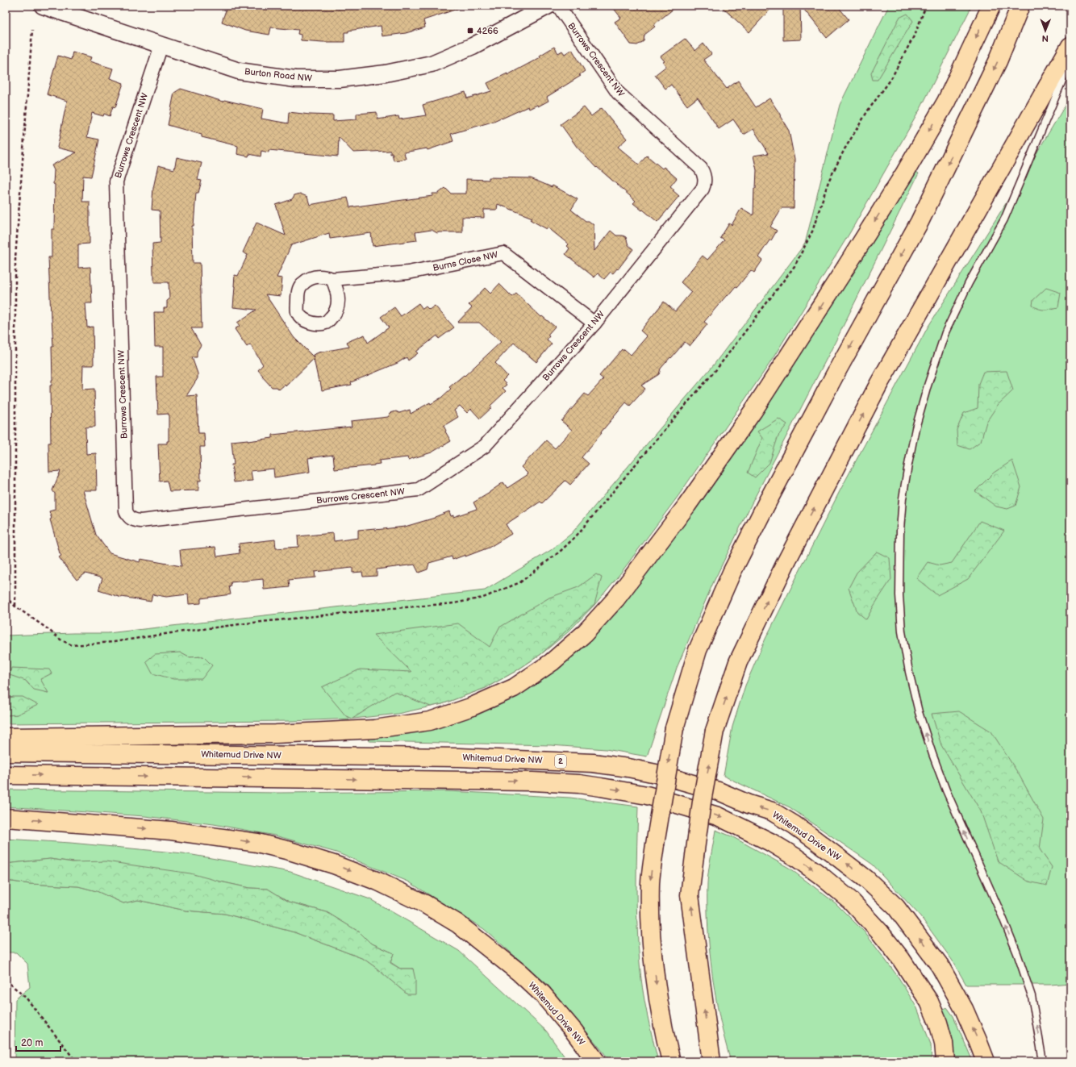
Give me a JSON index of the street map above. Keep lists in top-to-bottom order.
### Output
{
  "streets": {
    "highway": ["Whitemud Drive NW", "2"],
    "street": ["Burrows Crescent NW", "Burton Road NW", "Burns Close NW"]
  },
  "crossings": [
    ["Burrows Crescent NW", "Burton Road NW"],
    ["Burrows Crescent NW", "Burns Close NW"]
  ],
  "places": {
    "transit": ["4266"]
  },
  "scale_bar": "20 m",
  "north": "bottom"
}
